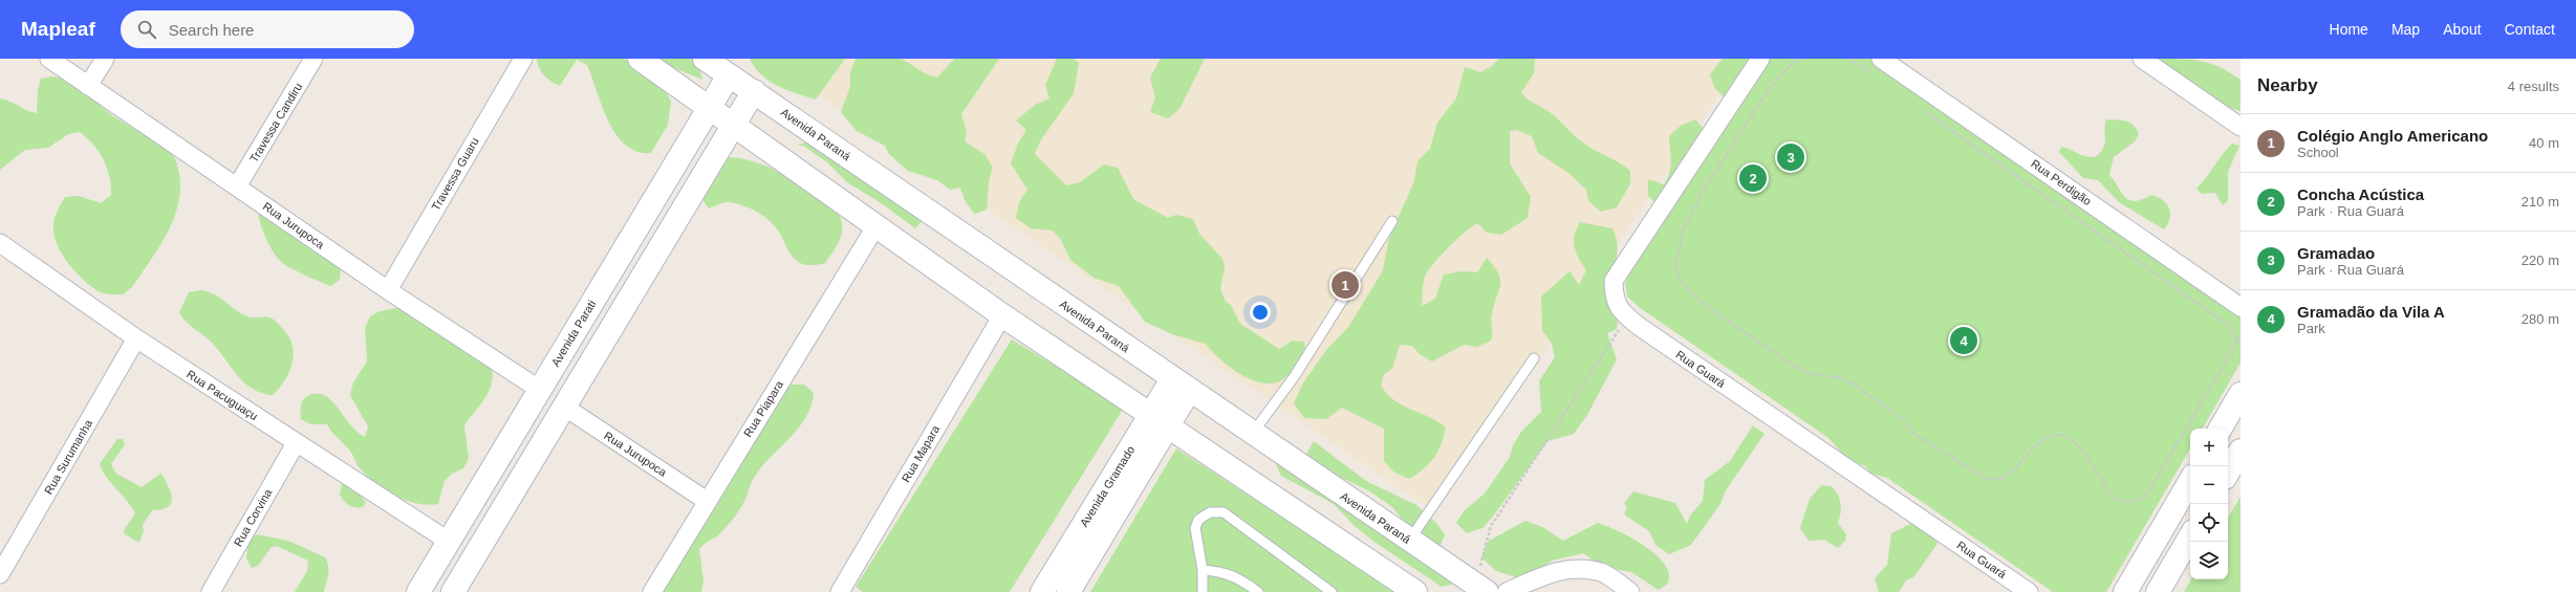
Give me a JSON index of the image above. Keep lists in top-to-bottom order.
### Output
{
  "streets": {
    "main road": ["Avenida Paraná", "Avenida Parati", "Avenida Gramado"],
    "street": [
      "Travessa Candiru",
      "Travessa Guaru",
      "Rua Perdigão",
      "Rua Jurupoca",
      "Rua Guará",
      "Rua Pacuguaçu",
      "Rua Piapara",
      "Rua Mapara",
      "Rua Surumanha",
      "Rua Corvina"
    ]
  },
  "crossings": [
    ["Travessa Candiru", "Rua Jurupoca"],
    ["Avenida Paraná", "Avenida Parati"],
    ["Avenida Paraná", "Avenida Gramado"],
    ["Travessa Guaru", "Rua Jurupoca"],
    ["Rua Jurupoca", "Avenida Parati"],
    ["Rua Jurupoca", "Rua Piapara"],
    ["Avenida Parati", "Rua Pacuguaçu"],
    ["Rua Pacuguaçu", "Rua Surumanha"],
    ["Rua Pacuguaçu", "Rua Corvina"]
  ],
  "page": {
    "header": "Mapleaf",
    "search": "Search here",
    "nav": [
      "Home",
      "Map",
      "About",
      "Contact"
    ],
    "heading": ["Nearby", "4 results"],
    "list": [
      {
        "mark": "1",
        "name": "Colégio Anglo Americano",
        "note": "School",
        "value": "40 m"
      },
      {
        "mark": "2",
        "name": "Concha Acústica",
        "note": "Park · Rua Guará",
        "value": "210 m"
      },
      {
        "mark": "3",
        "name": "Gramadao",
        "note": "Park · Rua Guará",
        "value": "220 m"
      },
      {
        "mark": "4",
        "name": "Gramadão da Vila A",
        "note": "Park",
        "value": "280 m"
      }
    ],
    "pins": [
      "3",
      "2",
      "1",
      "4"
    ],
    "map_buttons": ["+", "−"]
  }
}
